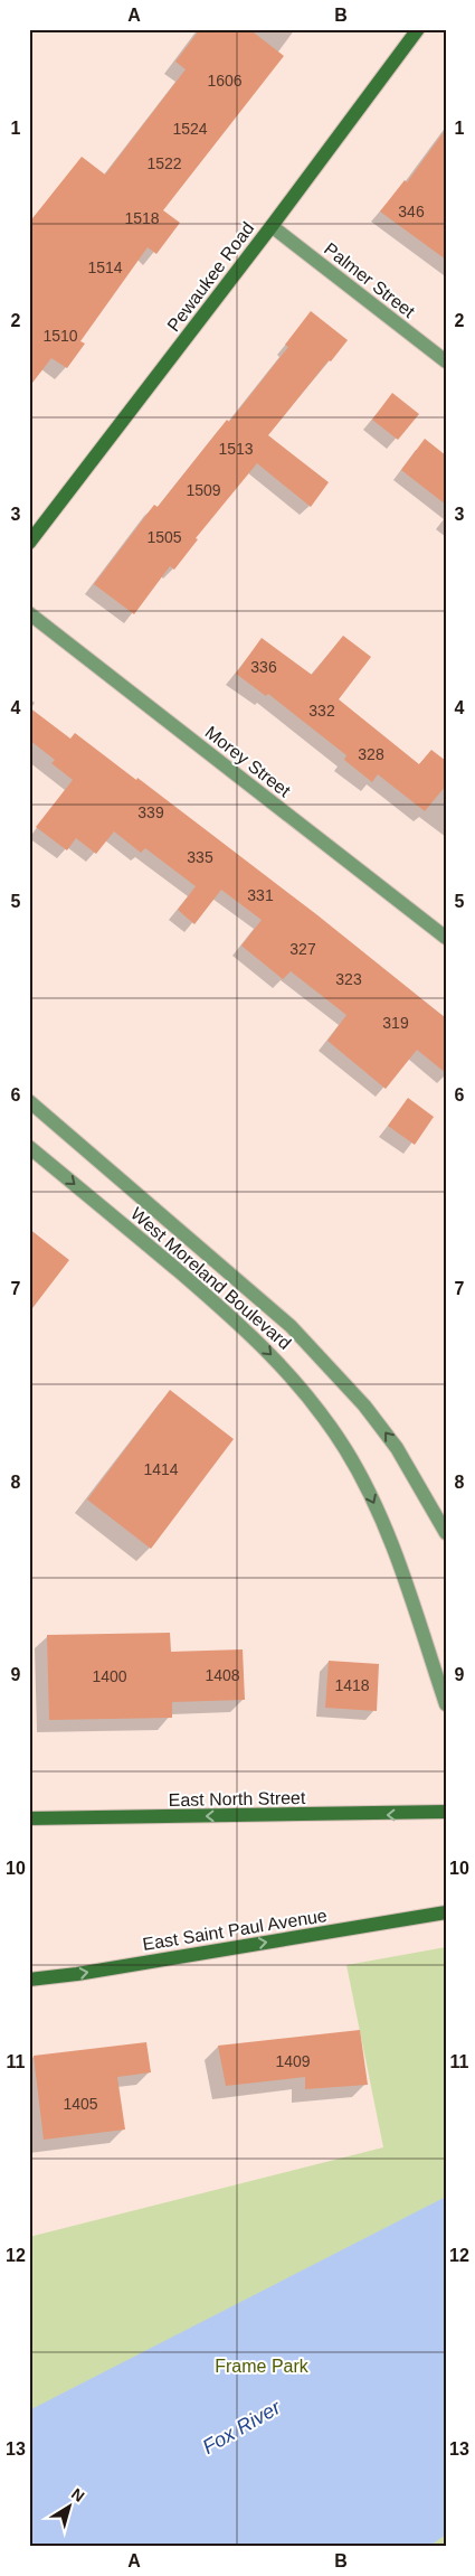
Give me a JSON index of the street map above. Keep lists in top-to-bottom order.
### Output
{
  "streets": {
    "main road": ["Pewaukee Road", "East North Street", "East Saint Paul Avenue"],
    "street": ["Palmer Street", "Morey Street", "West Moreland Boulevard"]
  },
  "crossings": [
    ["Pewaukee Road", "Palmer Street"]
  ],
  "one_way": ["East North Street", "East Saint Paul Avenue"],
  "water": ["Fox River"],
  "parks": ["Frame Park"],
  "house_numbers": [
    "1606",
    "1524",
    "1522",
    "346",
    "1518",
    "1514",
    "1510",
    "1513",
    "1509",
    "1505",
    "336",
    "332",
    "328",
    "339",
    "335",
    "331",
    "327",
    "323",
    "319",
    "1414",
    "1408",
    "1400",
    "1418",
    "1409",
    "1405"
  ],
  "north": "top right",
  "grid": {
    "columns": ["A", "B"],
    "rows": [
      "1",
      "2",
      "3",
      "4",
      "5",
      "6",
      "7",
      "8",
      "9",
      "10",
      "11",
      "12",
      "13"
    ]
  }
}
